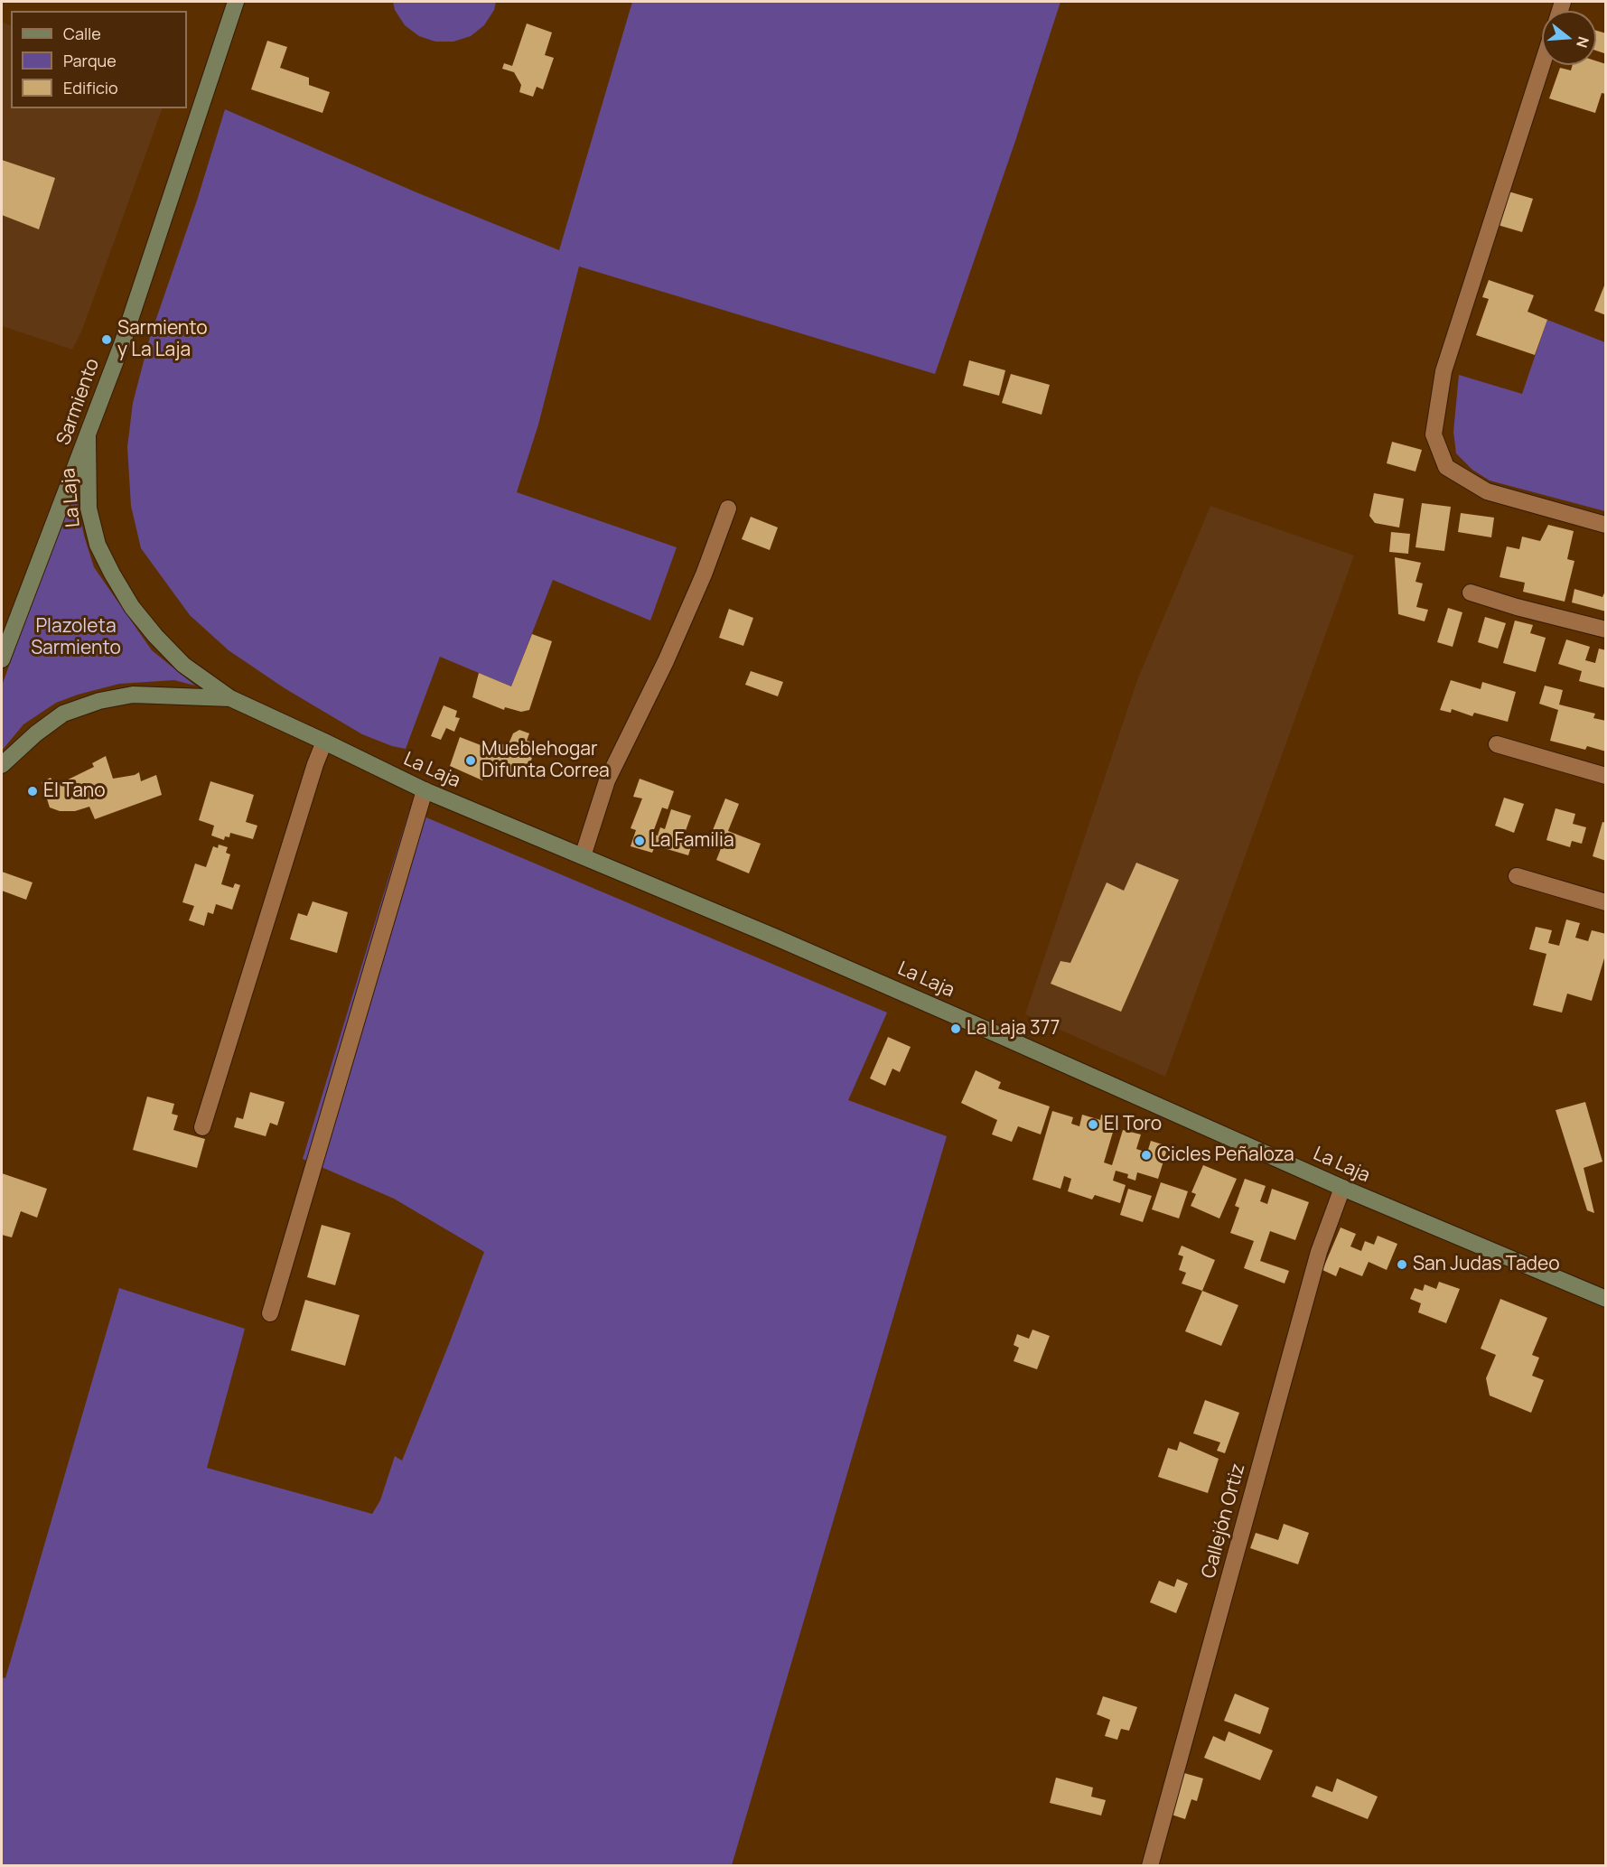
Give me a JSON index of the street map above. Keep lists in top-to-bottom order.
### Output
{
  "streets": {
    "main road": ["Sarmiento", "La Laja"],
    "street": ["Callejón Ortiz"]
  },
  "crossings": [
    ["Sarmiento", "La Laja"],
    ["La Laja", "Callejón Ortiz"]
  ],
  "parks": ["Plazoleta Sarmiento"],
  "places": [
    "Sarmiento y La Laja",
    "Mueblehogar Difunta Correa",
    "El Tano",
    "La Familia",
    "La Laja 377",
    "El Toro",
    "Cicles Peñaloza",
    "San Judas Tadeo"
  ],
  "legend": ["Calle", "Parque", "Edificio"],
  "north": "right"
}
